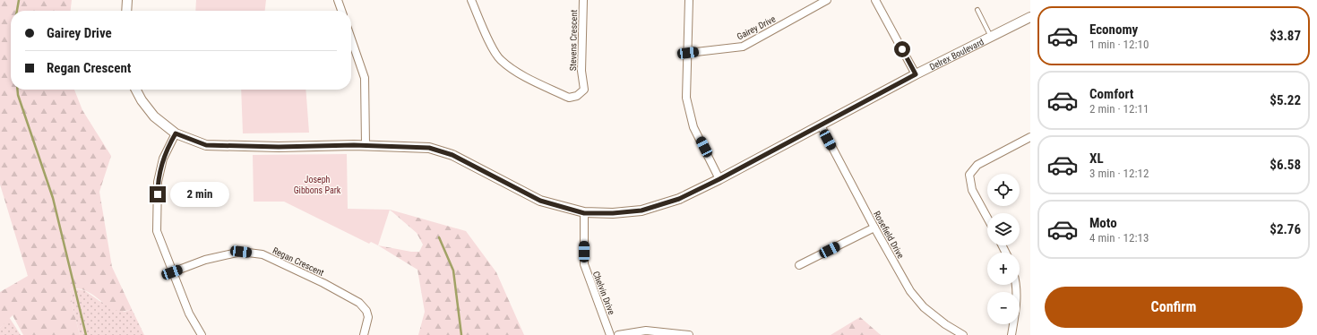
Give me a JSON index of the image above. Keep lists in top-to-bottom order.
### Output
{
  "streets": {
    "street": [
      "Gairey Drive",
      "Stevens Crescent",
      "Delrex Boulevard",
      "Rosefield Drive",
      "Regan Crescent",
      "Chelvin Drive"
    ]
  },
  "crossings": [
    ["Delrex Boulevard", "Rosefield Drive"],
    ["Delrex Boulevard", "Chelvin Drive"]
  ],
  "parks": ["Joseph Gibbons Park"],
  "page": {
    "list": [
      {
        "name": "Economy",
        "note": "1 min · 12:10",
        "value": "$3.87"
      },
      {
        "name": "Comfort",
        "note": "2 min · 12:11",
        "value": "$5.22"
      },
      {
        "name": "XL",
        "note": "3 min · 12:12",
        "value": "$6.58"
      },
      {
        "name": "Moto",
        "note": "4 min · 12:13",
        "value": "$2.76"
      }
    ],
    "banner": ["Gairey Drive", "Regan Crescent"],
    "map_buttons": ["+", "−"],
    "bubble": "2 min",
    "buttons": "Confirm"
  }
}
